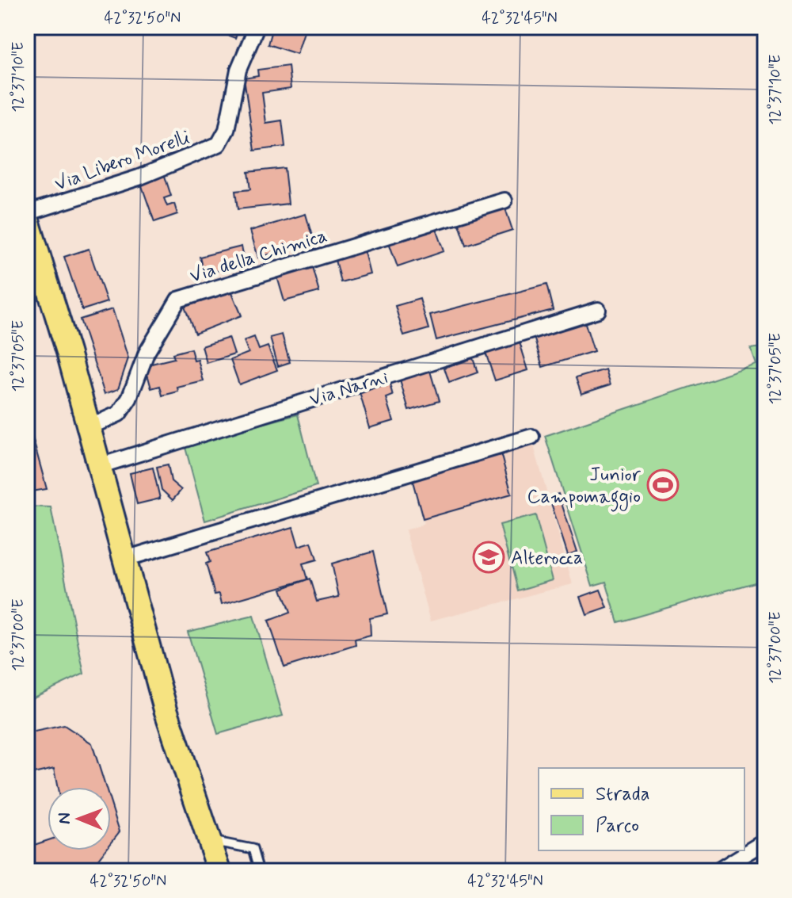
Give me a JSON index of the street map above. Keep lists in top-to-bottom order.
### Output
{
  "streets": {
    "street": ["Via Libero Morelli", "Via della Chimica", "Via Narni"]
  },
  "places": {
    "sports": ["Junior Campomaggio"],
    "school or university": ["Alterocca"]
  },
  "legend": ["Strada", "Parco"],
  "north": "left",
  "coordinates": [
    "42°32'50\"N",
    "42°32'45\"N",
    "12°37'10\"E",
    "12°37'05\"E",
    "12°37'00\"E"
  ]
}
